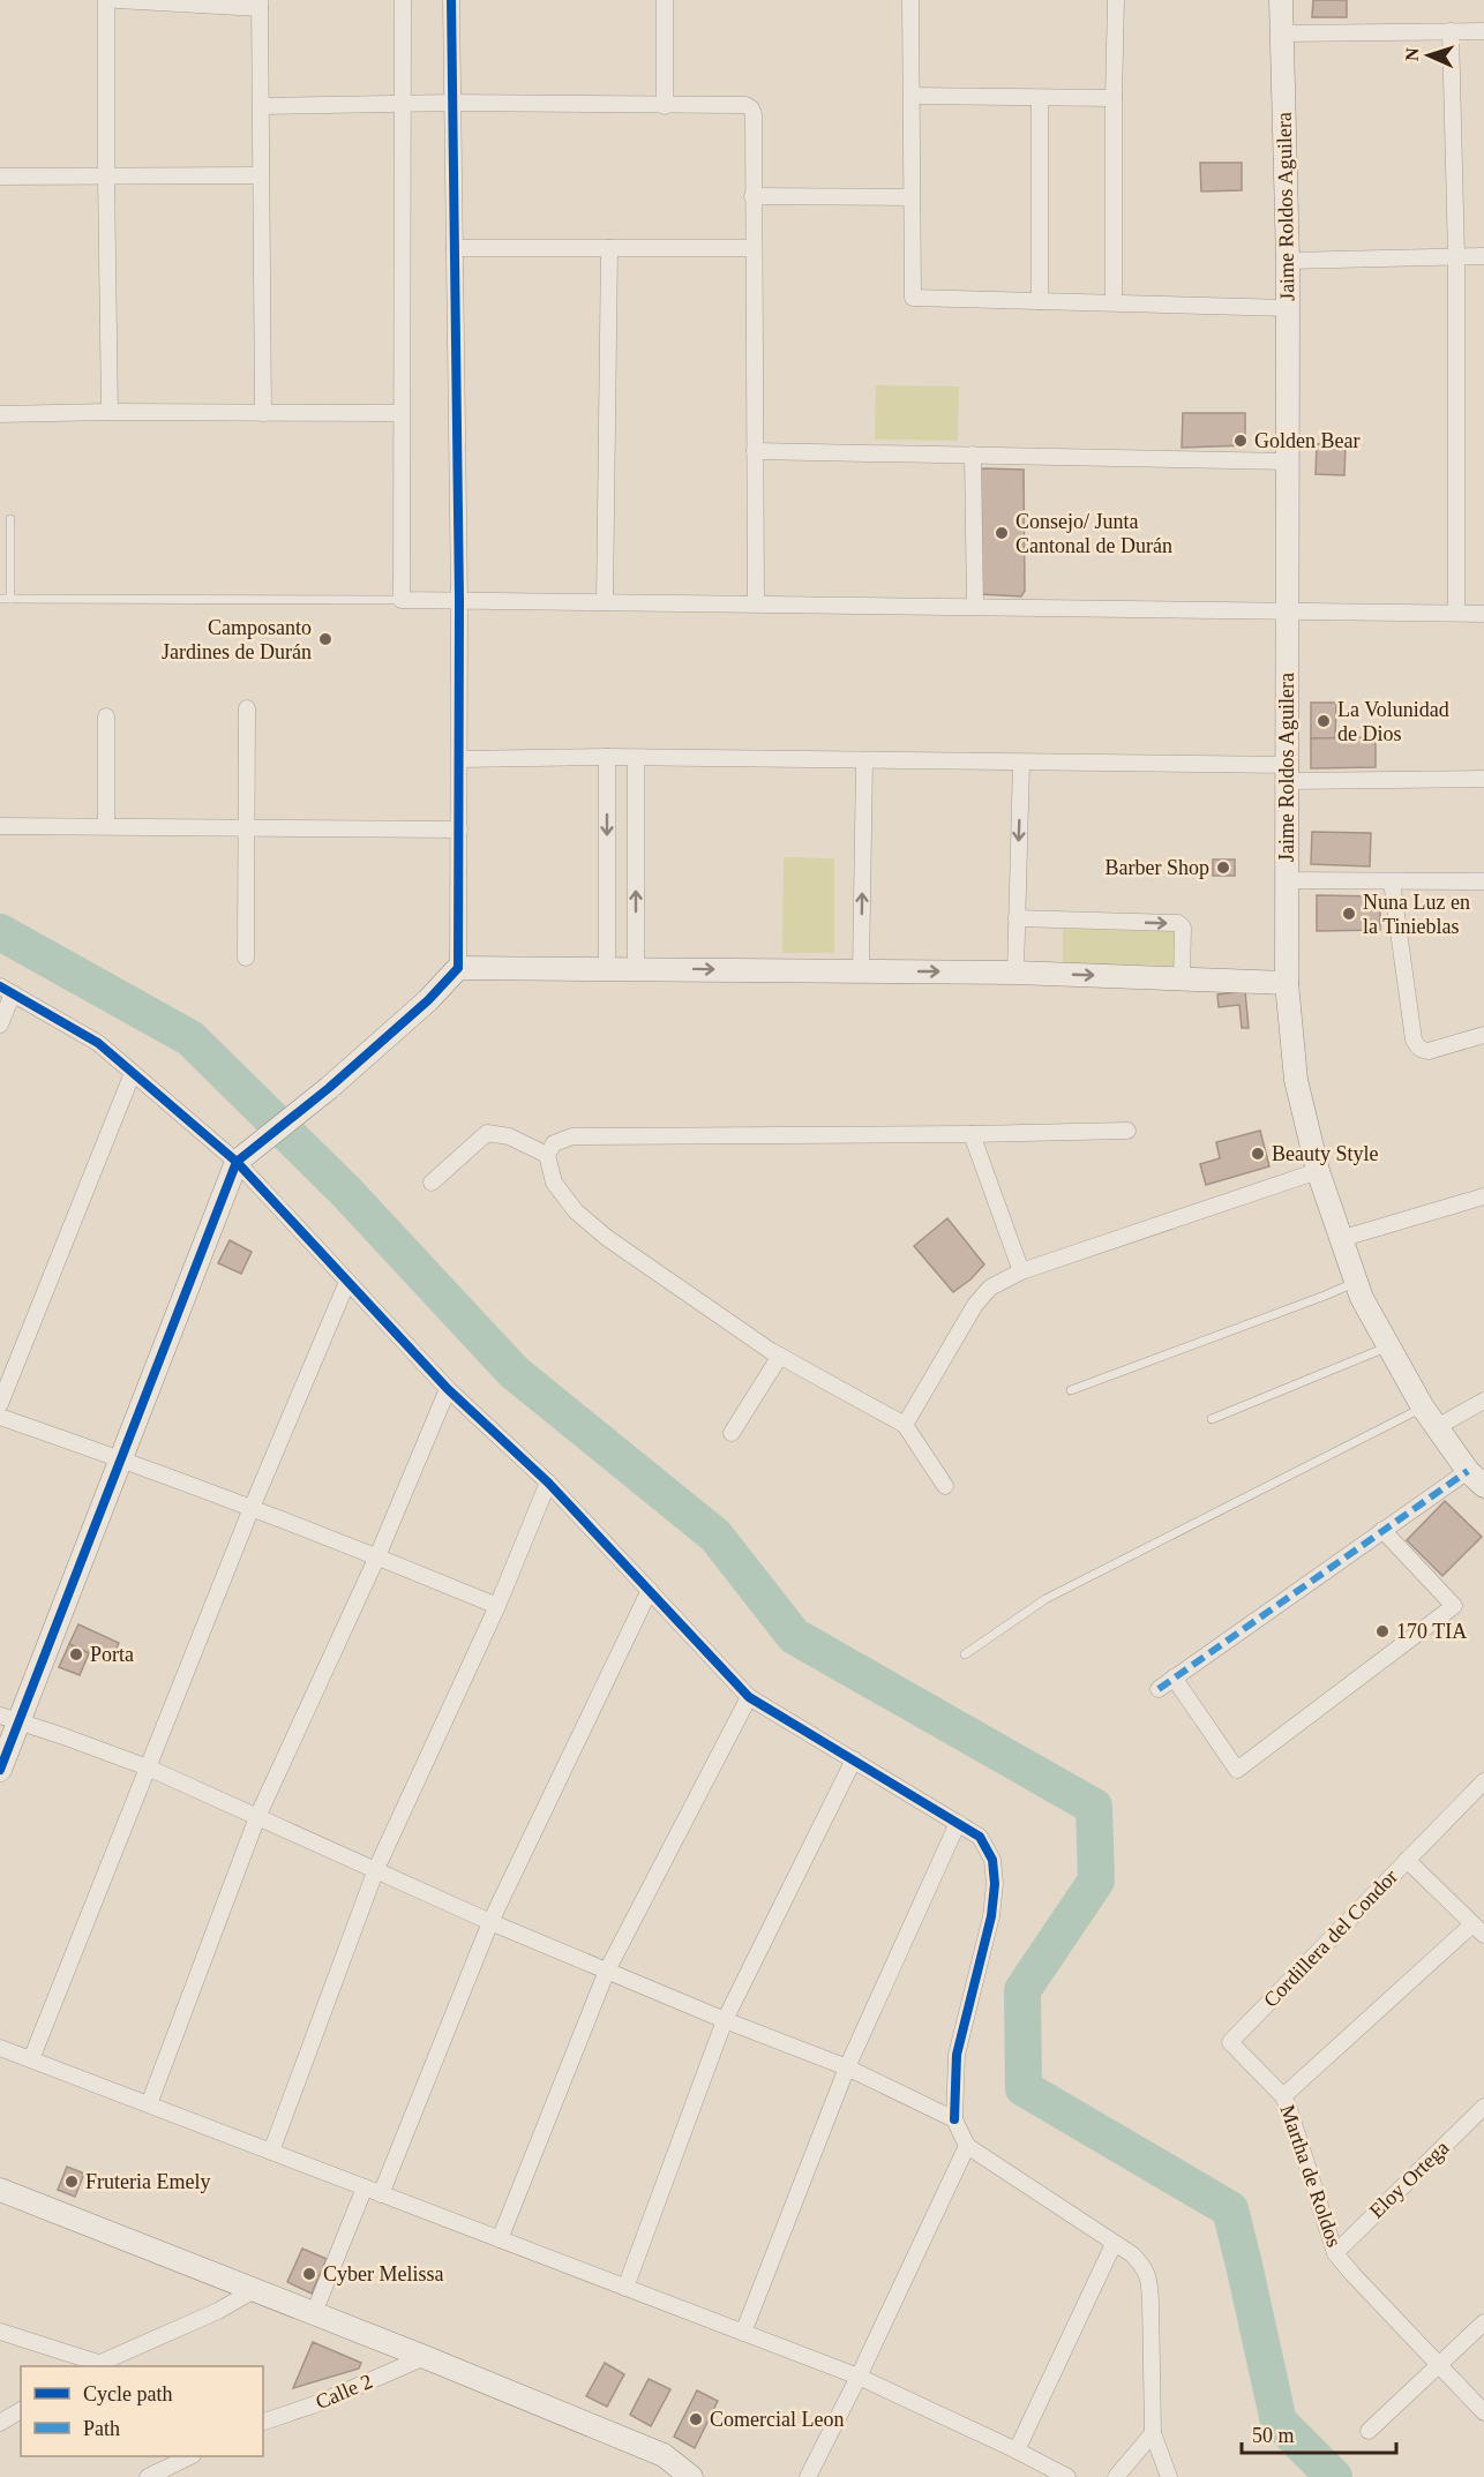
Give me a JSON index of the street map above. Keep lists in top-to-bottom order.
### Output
{
  "streets": {
    "street": [
      "Jaime Roldos Aguilera",
      "Cordillera del Condor",
      "Martha de Roldos",
      "Eloy Ortega",
      "Calle 2"
    ]
  },
  "crossings": [
    ["Cordillera del Condor", "Martha de Roldos"],
    ["Martha de Roldos", "Eloy Ortega"]
  ],
  "places": [
    "Golden Bear",
    "Consejo/ Junta Cantonal de Durán",
    "Camposanto Jardines de Durán",
    "La Volunidad de Dios",
    "Barber Shop",
    "Nuna Luz en la Tinieblas",
    "Beauty Style",
    "170 TIA",
    "Porta",
    "Fruteria Emely",
    "Cyber Melissa",
    "Comercial Leon"
  ],
  "legend": ["Cycle path", "Path"],
  "scale_bar": "50 m",
  "north": "left"
}
